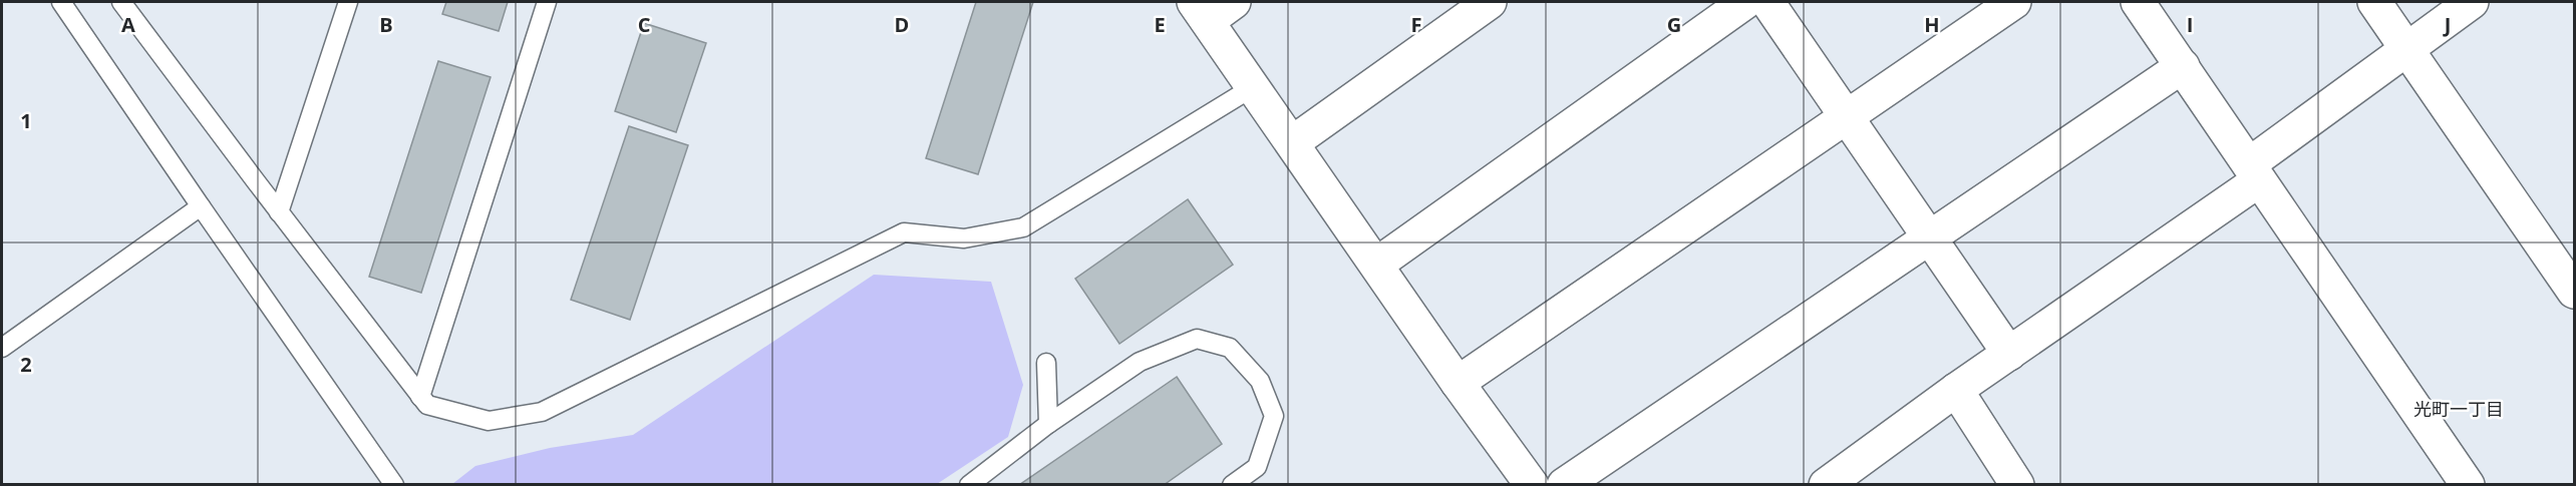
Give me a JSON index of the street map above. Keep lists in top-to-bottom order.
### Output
{
  "districts": ["光町一丁目"],
  "grid": {
    "columns": [
      "A",
      "B",
      "C",
      "D",
      "E",
      "F",
      "G",
      "H",
      "I",
      "J"
    ],
    "rows": ["1", "2"]
  }
}
